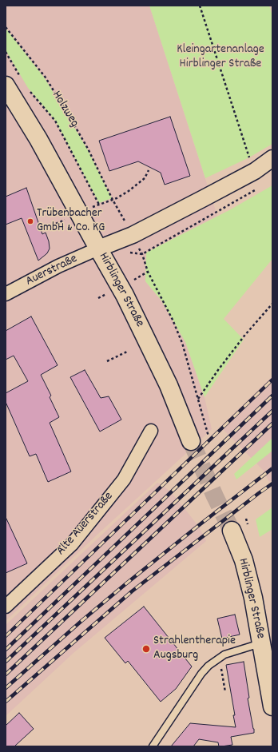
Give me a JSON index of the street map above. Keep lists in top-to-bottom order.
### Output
{
  "streets": {
    "main road": ["Hirblinger Straße"],
    "street": ["Auerstraße", "Alte Auerstraße"],
    "path": ["Holzweg"]
  },
  "crossings": [
    ["Holzweg", "Hirblinger Straße"],
    ["Auerstraße", "Hirblinger Straße"]
  ],
  "parks": ["Kleingartenanlage Hirblinger Straße"],
  "places": ["Trübenbacher GmbH & Co. KG", "Strahlentherapie Augsburg"]
}
